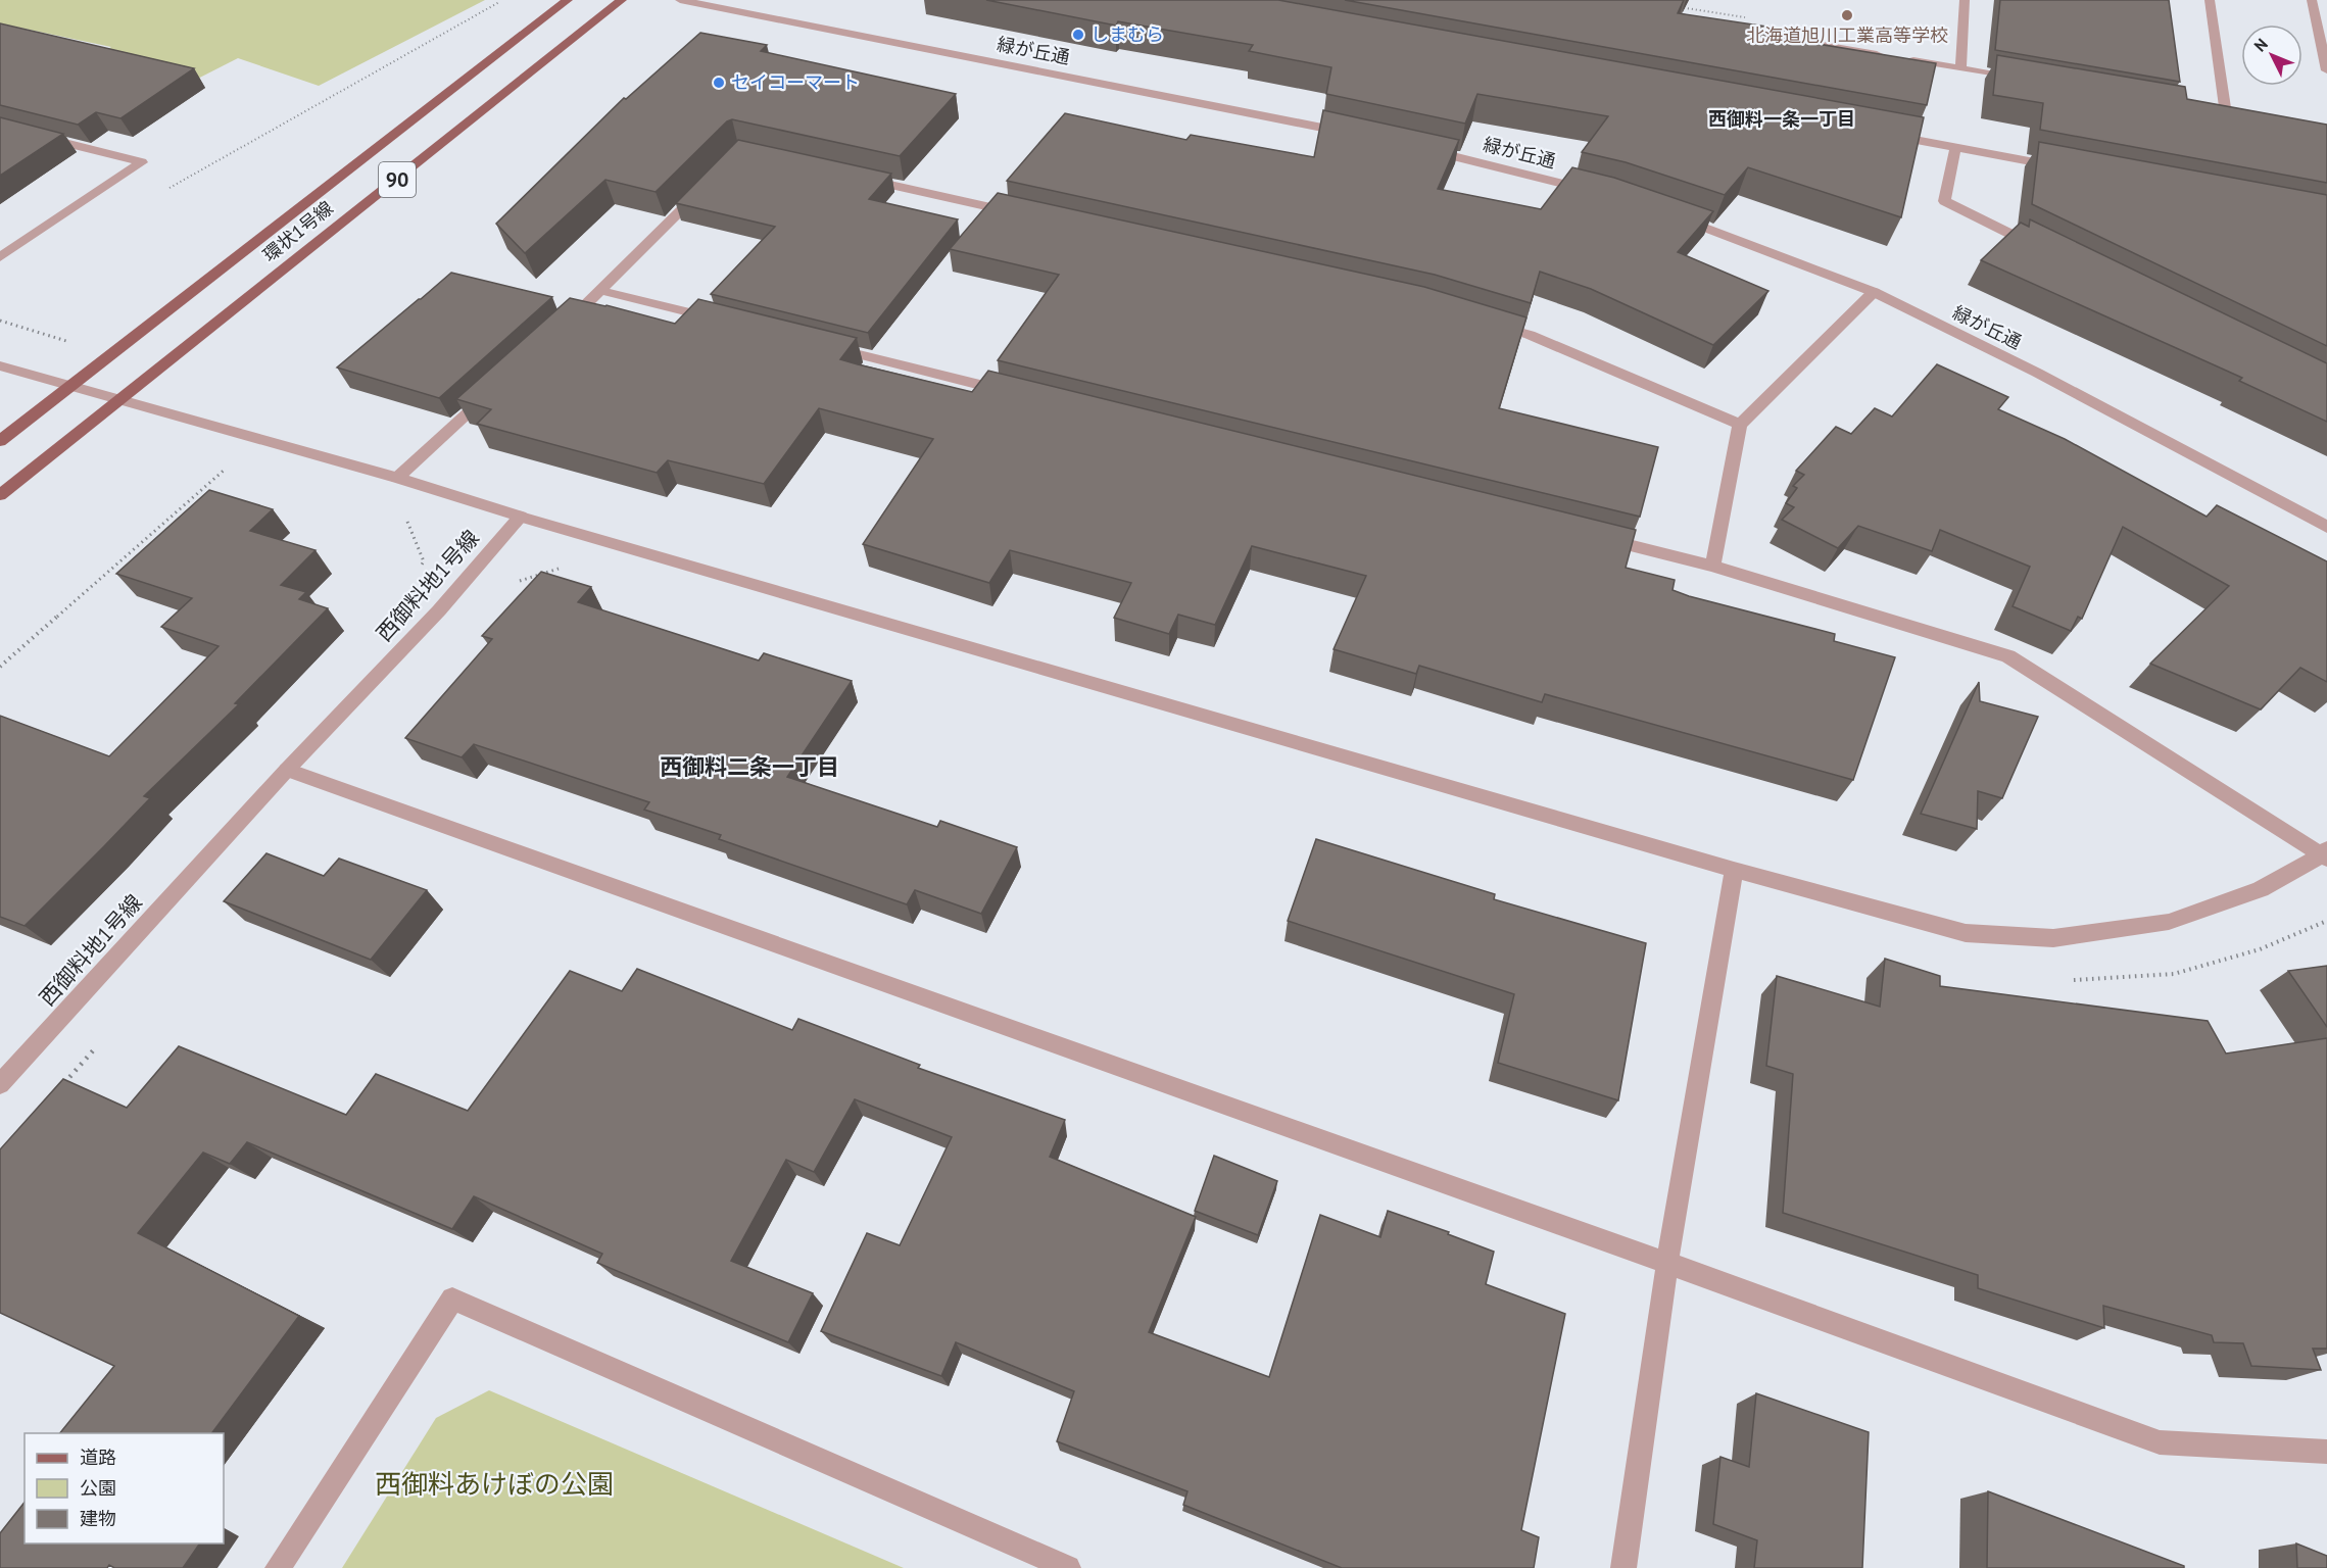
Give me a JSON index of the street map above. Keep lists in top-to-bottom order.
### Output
{
  "streets": {
    "main road": ["90", "環状1号線"],
    "street": ["緑が丘通", "西御料地1号線"]
  },
  "districts": ["西御料一条一丁目", "西御料二条一丁目"],
  "parks": ["西御料あけぼの公園"],
  "places": ["北海道旭川工業高等学校", "しまむら", "セイコーマート"],
  "legend": ["道路", "公園", "建物"],
  "north": "top left"
}
